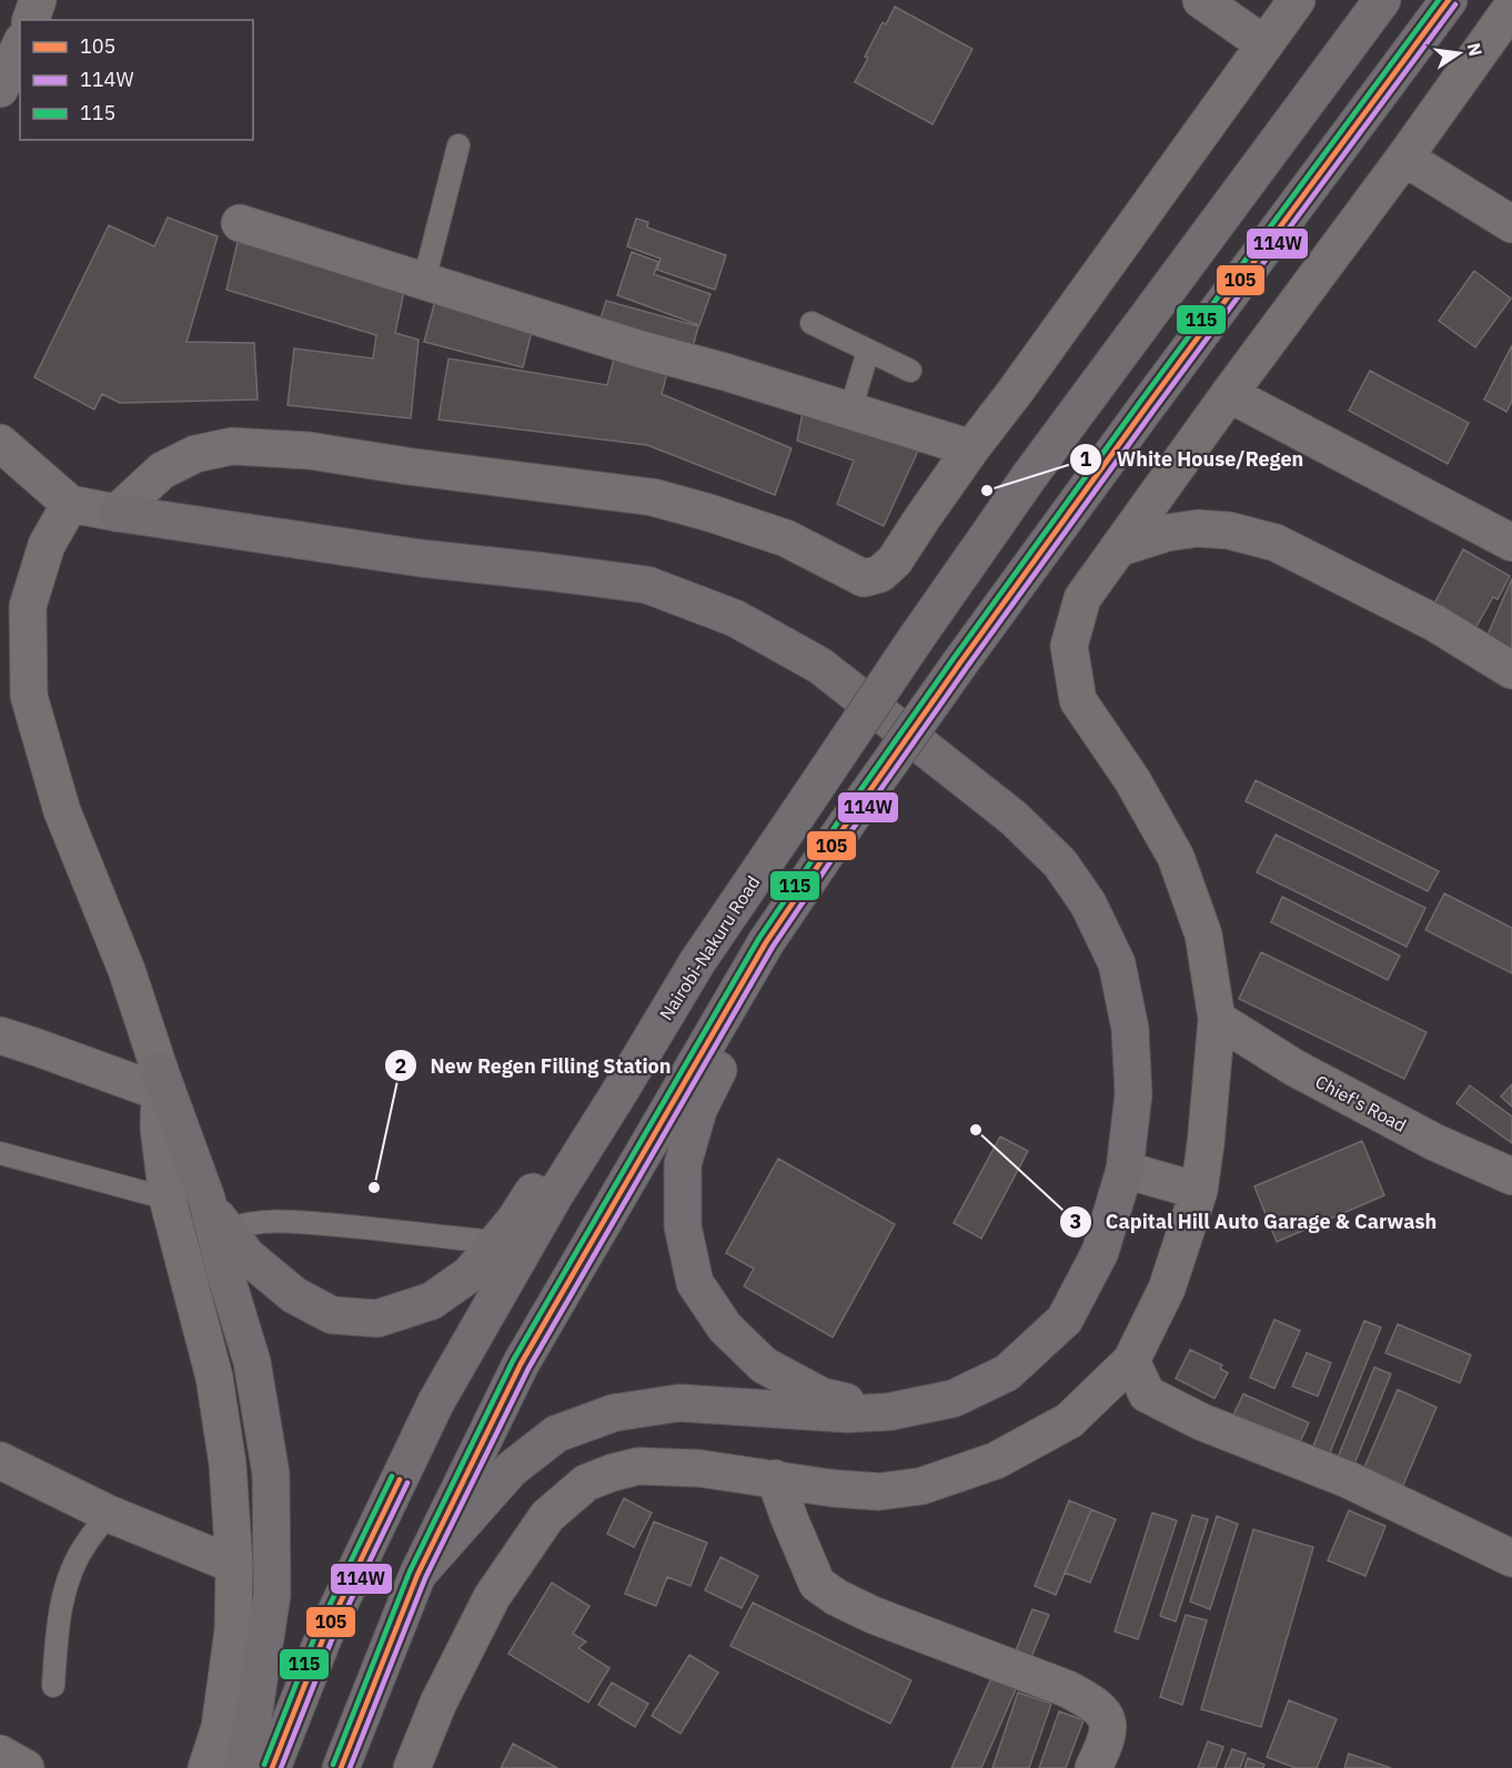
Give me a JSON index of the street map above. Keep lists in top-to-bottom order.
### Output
{
  "streets": {
    "highway": ["Nairobi-Nakuru Road"],
    "street": ["Chief's Road"]
  },
  "places": ["White House/Regen", "Capital Hill Auto Garage & Carwash", "New Regen Filling Station"],
  "lines": ["transit line 105", "transit line 115", "transit line 114W"],
  "legend": ["105", "114W", "115"],
  "north": "right"
}
